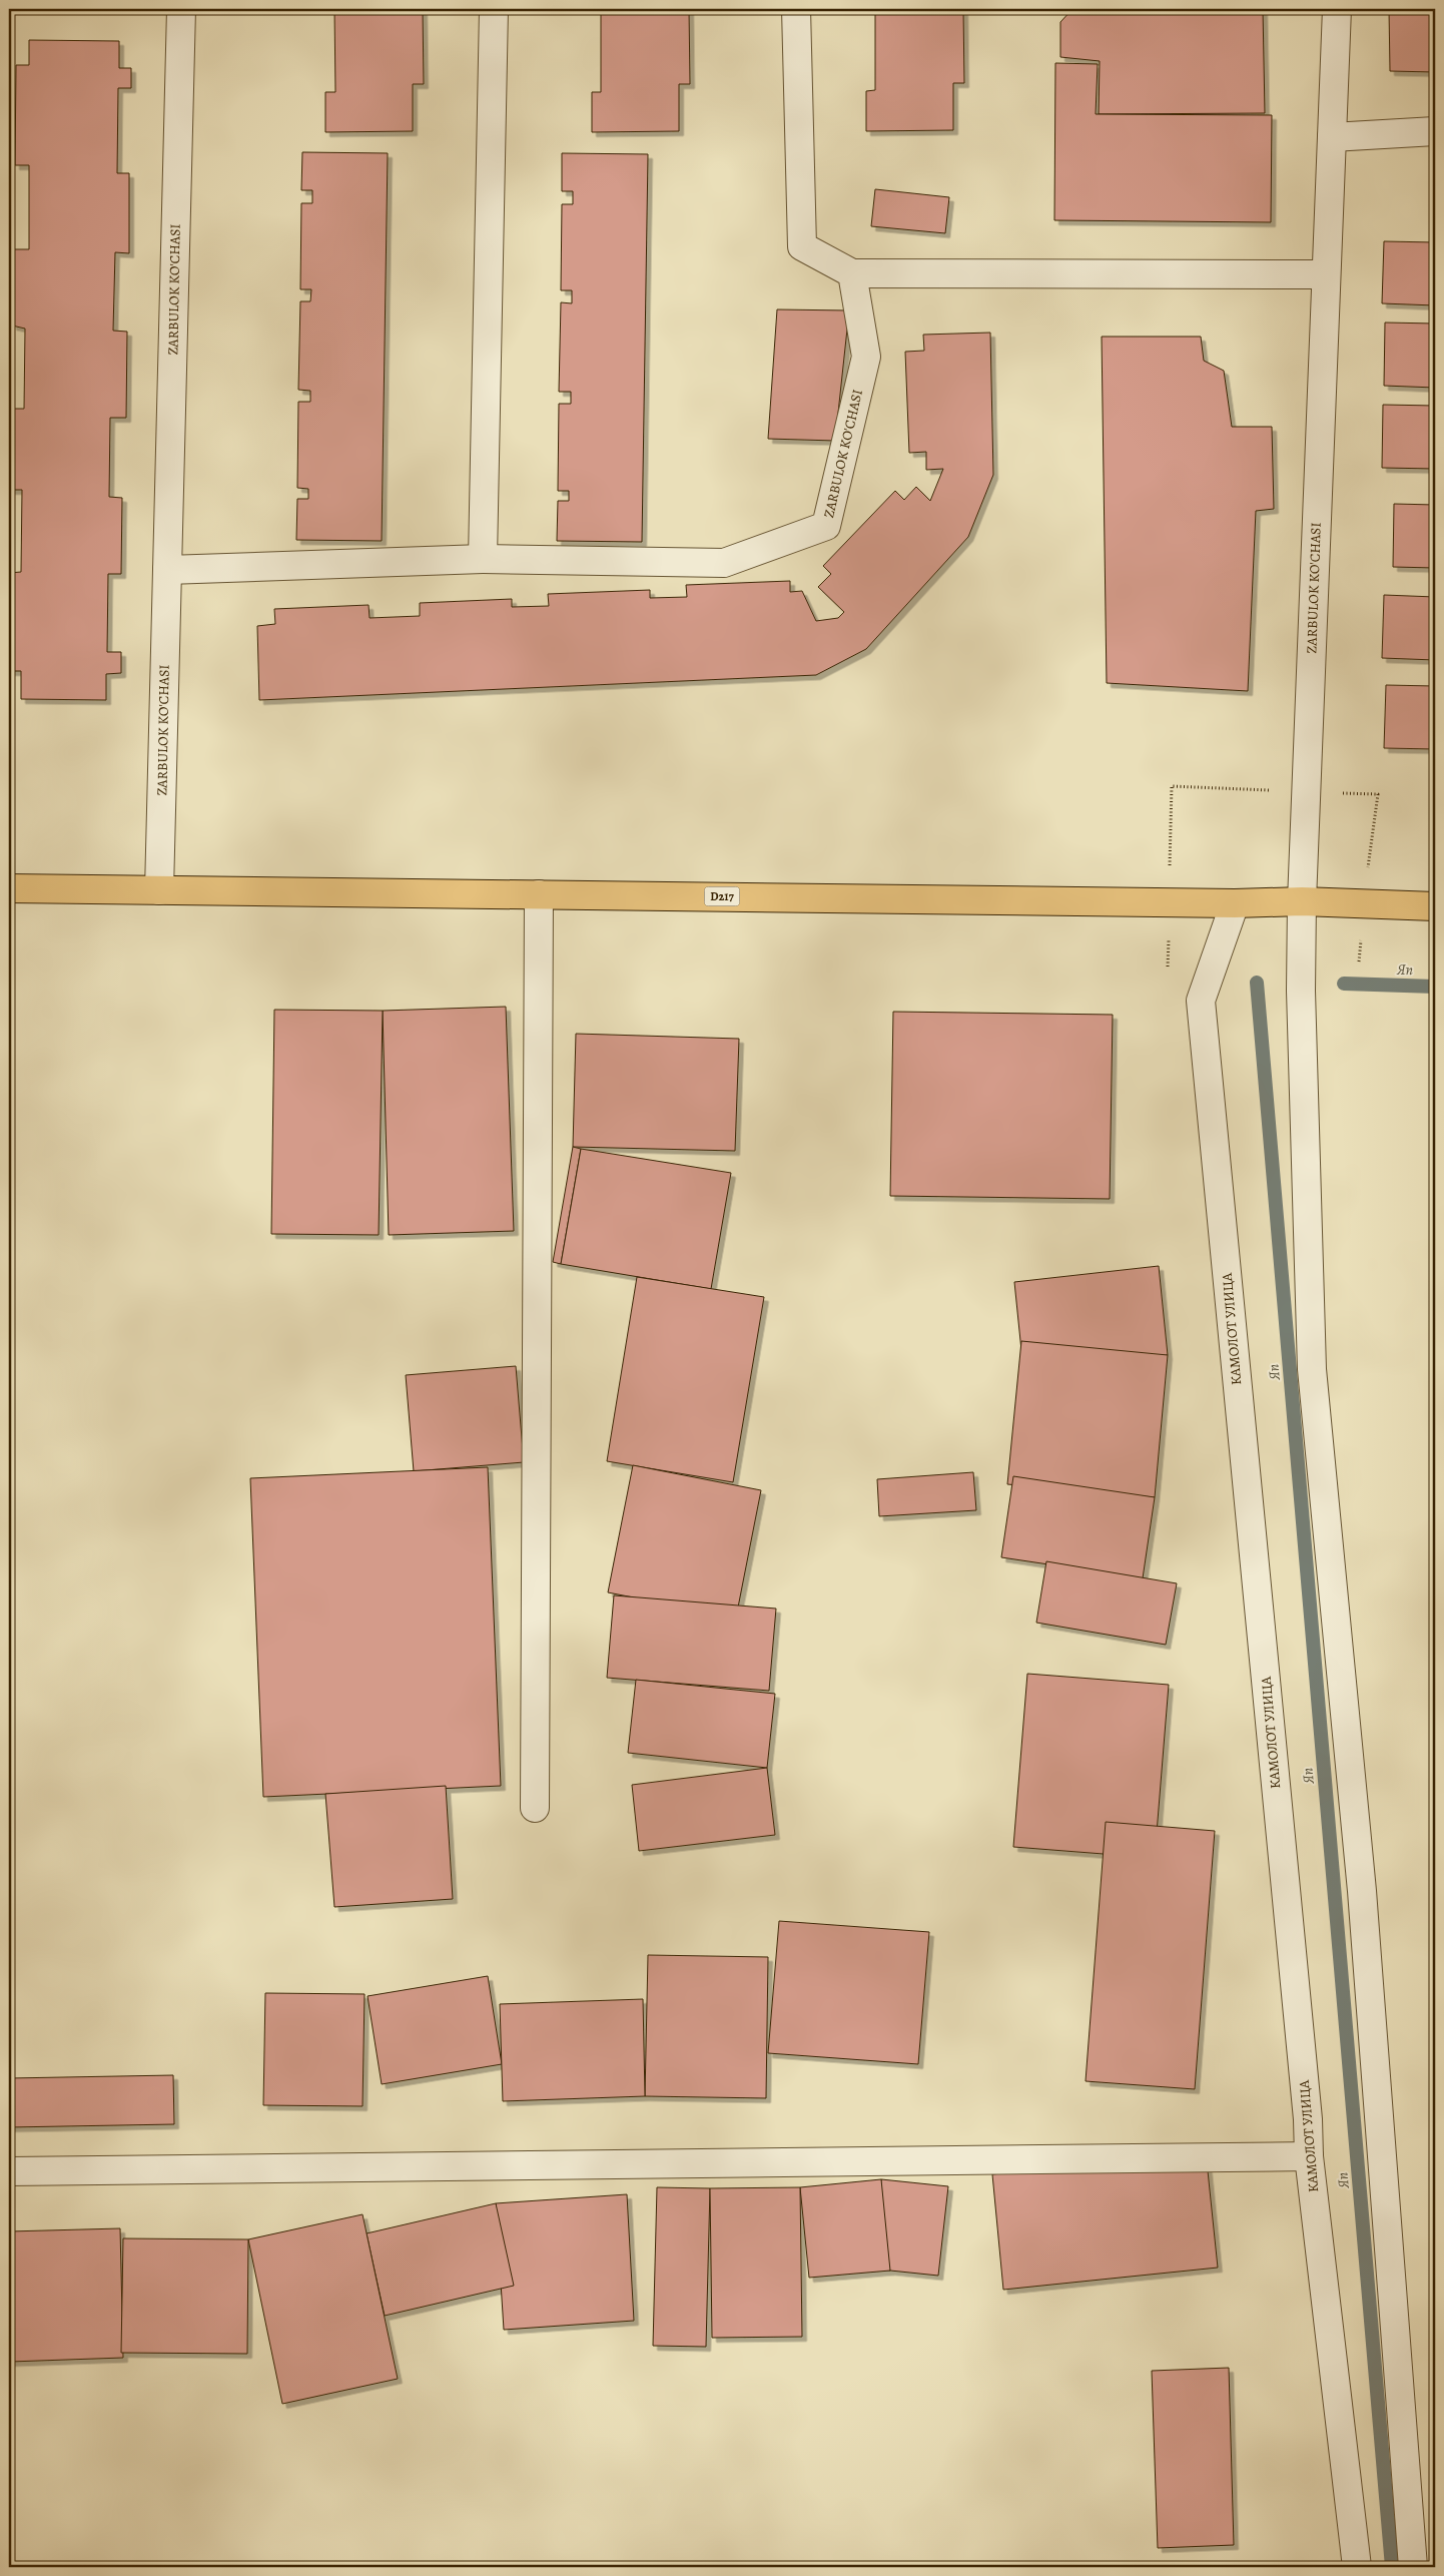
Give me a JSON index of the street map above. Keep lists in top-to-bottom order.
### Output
{
  "streets": {
    "main road": ["D217"],
    "street": ["ZARBULOK KO'CHASI", "КАМОЛОТ УЛИЦА"]
  },
  "crossings": [
    ["ZARBULOK KO'CHASI", "D217"],
    ["D217", "КАМОЛОТ УЛИЦА"]
  ],
  "water": ["Яп"]
}
